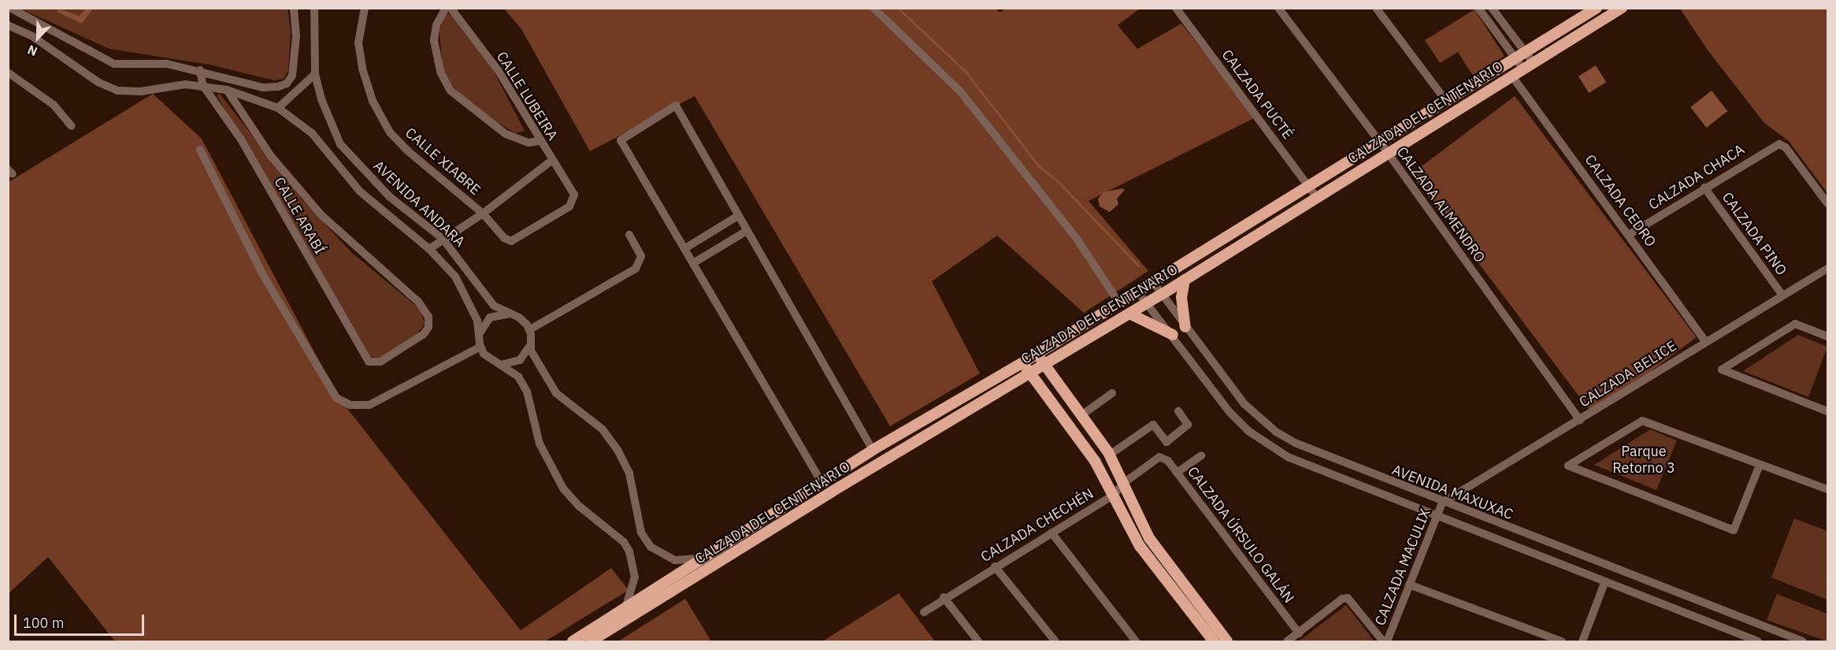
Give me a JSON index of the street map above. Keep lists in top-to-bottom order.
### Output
{
  "streets": {
    "main road": ["CALZADA DEL CENTENARIO"],
    "street": [
      "CALZADA PUCTÉ",
      "CALLE LUBEIRA",
      "CALLE XIABRE",
      "CALZADA CHACA",
      "CALZADA CEDRO",
      "AVENIDA ANDARA",
      "CALZADA ALMENDRO",
      "CALLE ARABÍ",
      "CALZADA PINO",
      "CALZADA BELICE",
      "AVENIDA MAXUXAC",
      "CALZADA CHECHÉN",
      "CALZADA ÚRSULO GALÁN",
      "CALZADA MACULIX"
    ]
  },
  "crossings": [
    ["CALZADA PUCTÉ", "CALZADA DEL CENTENARIO"],
    ["CALLE LUBEIRA", "CALLE XIABRE"],
    ["CALZADA DEL CENTENARIO", "CALZADA CEDRO"],
    ["CALZADA DEL CENTENARIO", "CALZADA ALMENDRO"],
    ["CALZADA DEL CENTENARIO", "AVENIDA MAXUXAC"],
    ["CALZADA CHACA", "CALZADA CEDRO"],
    ["CALZADA CHACA", "CALZADA PINO"],
    ["CALZADA CEDRO", "CALZADA BELICE"],
    ["AVENIDA ANDARA", "CALLE ARABÍ"],
    ["CALZADA ALMENDRO", "CALZADA BELICE"],
    ["CALZADA PINO", "CALZADA BELICE"],
    ["CALZADA BELICE", "AVENIDA MAXUXAC"],
    ["CALZADA BELICE", "CALZADA MACULIX"],
    ["AVENIDA MAXUXAC", "CALZADA MACULIX"],
    ["CALZADA CHECHÉN", "CALZADA ÚRSULO GALÁN"]
  ],
  "parks": ["Parque Retorno 3"],
  "scale_bar": "100 m",
  "north": "bottom left"
}
